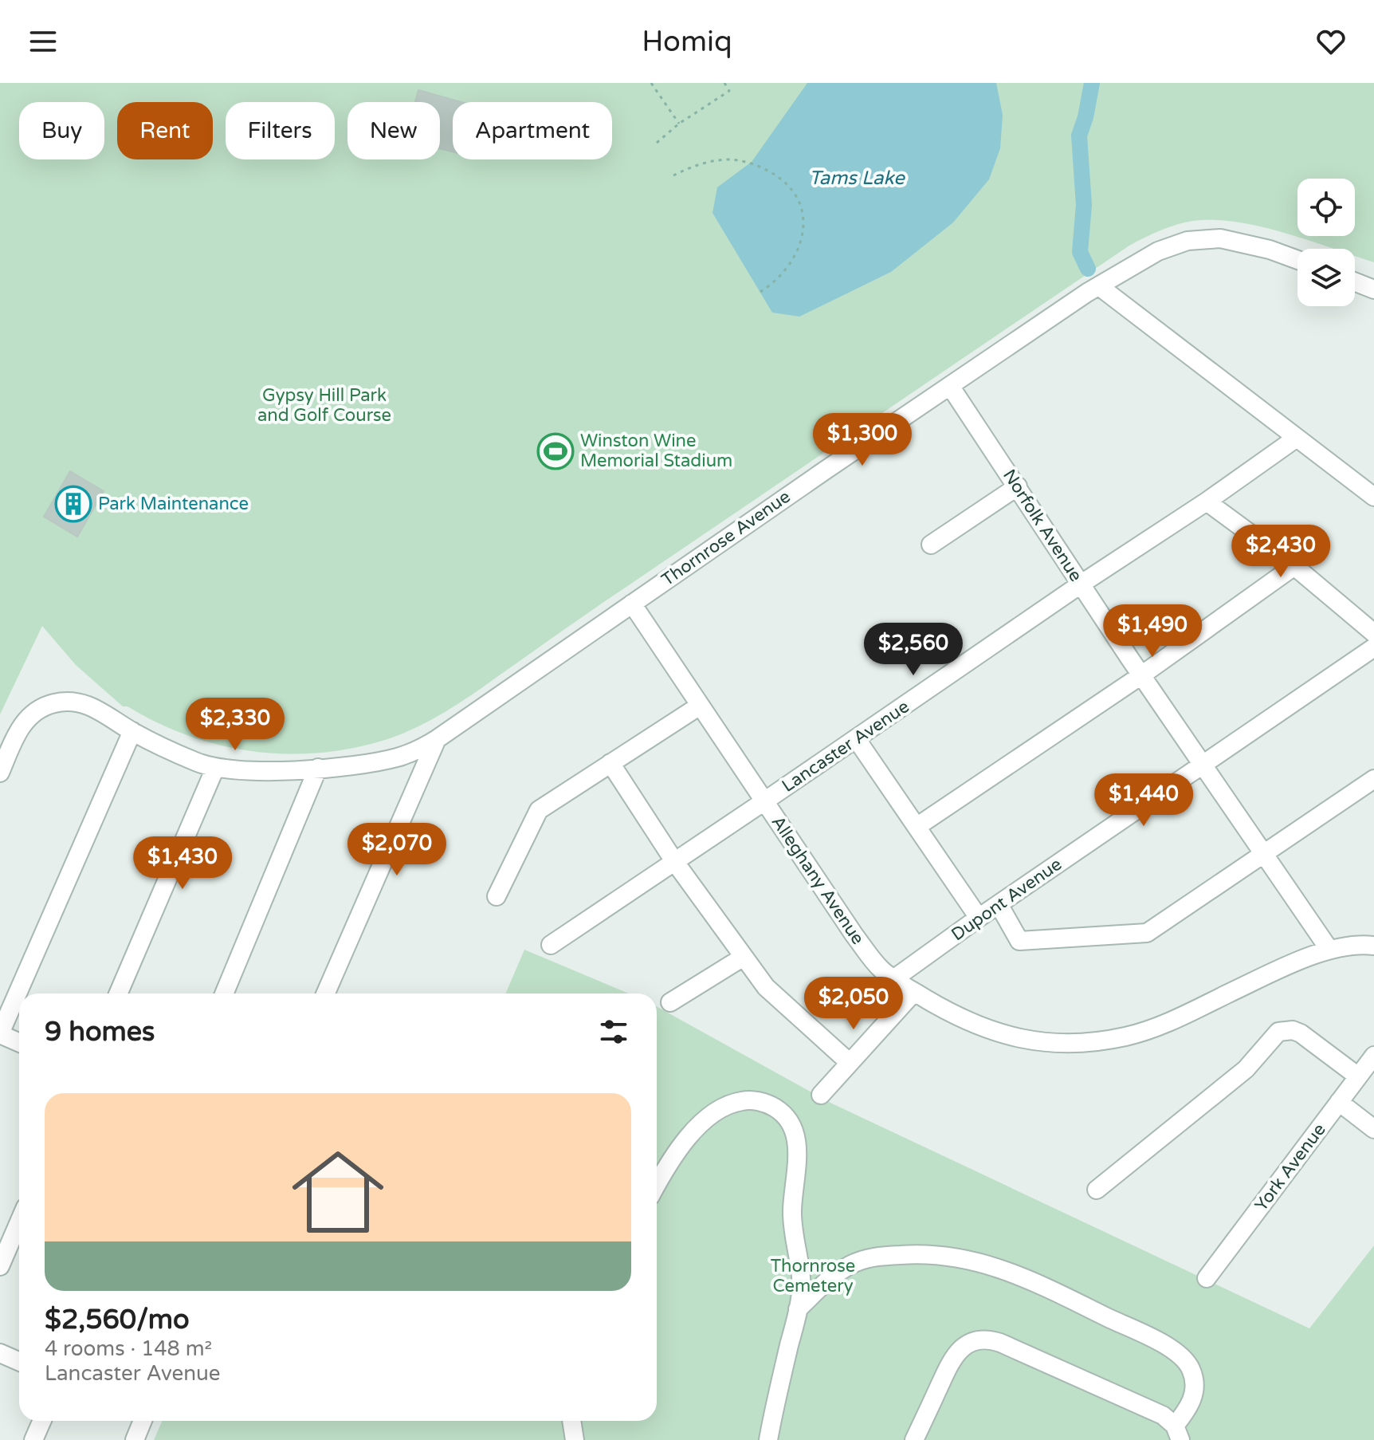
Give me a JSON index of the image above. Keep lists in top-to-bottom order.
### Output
{
  "streets": {
    "street": [
      "Norfolk Avenue",
      "Thornrose Avenue",
      "Lancaster Avenue",
      "Alleghany Avenue",
      "Dupont Avenue",
      "York Avenue"
    ]
  },
  "crossings": [
    ["Norfolk Avenue", "Thornrose Avenue"],
    ["Norfolk Avenue", "Lancaster Avenue"],
    ["Norfolk Avenue", "Alleghany Avenue"],
    ["Norfolk Avenue", "Dupont Avenue"],
    ["Thornrose Avenue", "Alleghany Avenue"],
    ["Lancaster Avenue", "Alleghany Avenue"],
    ["Alleghany Avenue", "Dupont Avenue"]
  ],
  "water": ["Tams Lake"],
  "parks": ["Gypsy Hill Park and Golf Course", "Thornrose Cemetery"],
  "places": {
    "sports": ["Winston Wine Memorial Stadium"],
    "building": ["Park Maintenance"]
  },
  "page": {
    "header": "Homiq",
    "chip": [
      "Buy",
      "Rent",
      "Filters",
      "New",
      "Apartment"
    ],
    "price": [
      "$1,300",
      "$2,430",
      "$1,490",
      "$2,560",
      "$2,330",
      "$1,440",
      "$2,070",
      "$1,430",
      "$2,050"
    ],
    "heading": "9 homes",
    "list": [
      {
        "name": "$2,560/mo",
        "note": "4 rooms · 148 m² · Lancaster Avenue"
      }
    ]
  }
}
